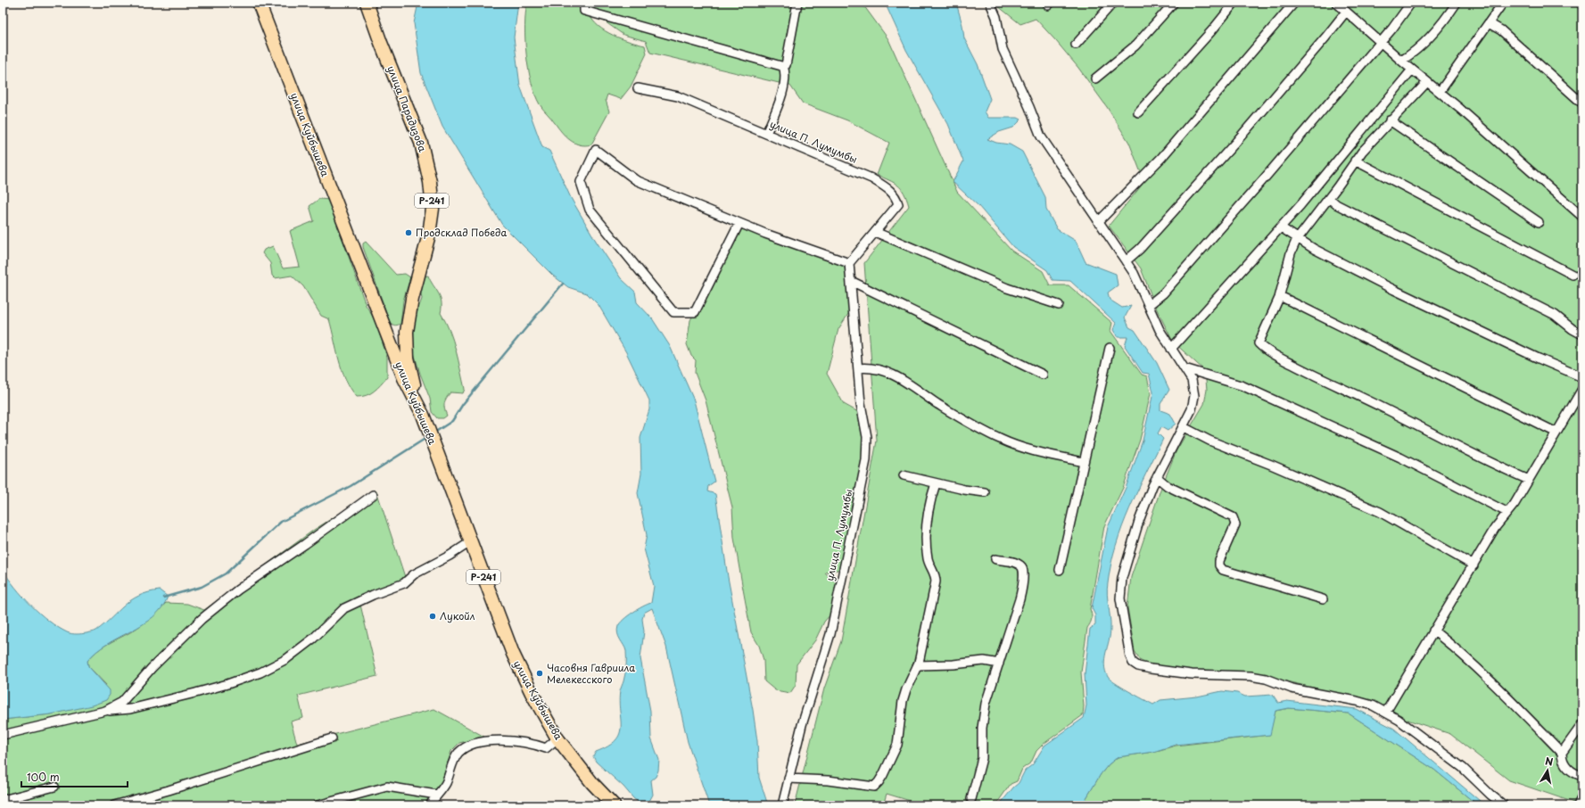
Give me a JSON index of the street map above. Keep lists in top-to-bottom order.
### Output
{
  "streets": {
    "highway": ["улица Парадизова", "улица Куйбышева", "Р-241"],
    "street": ["улица П. Лумумбы"]
  },
  "crossings": [
    ["улица Парадизова", "улица Куйбышева"]
  ],
  "places": ["Продсклад Победа", "Лукойл", "Часовня Гавриила Мелекесского"],
  "scale_bar": "100 m",
  "north": "top"
}
